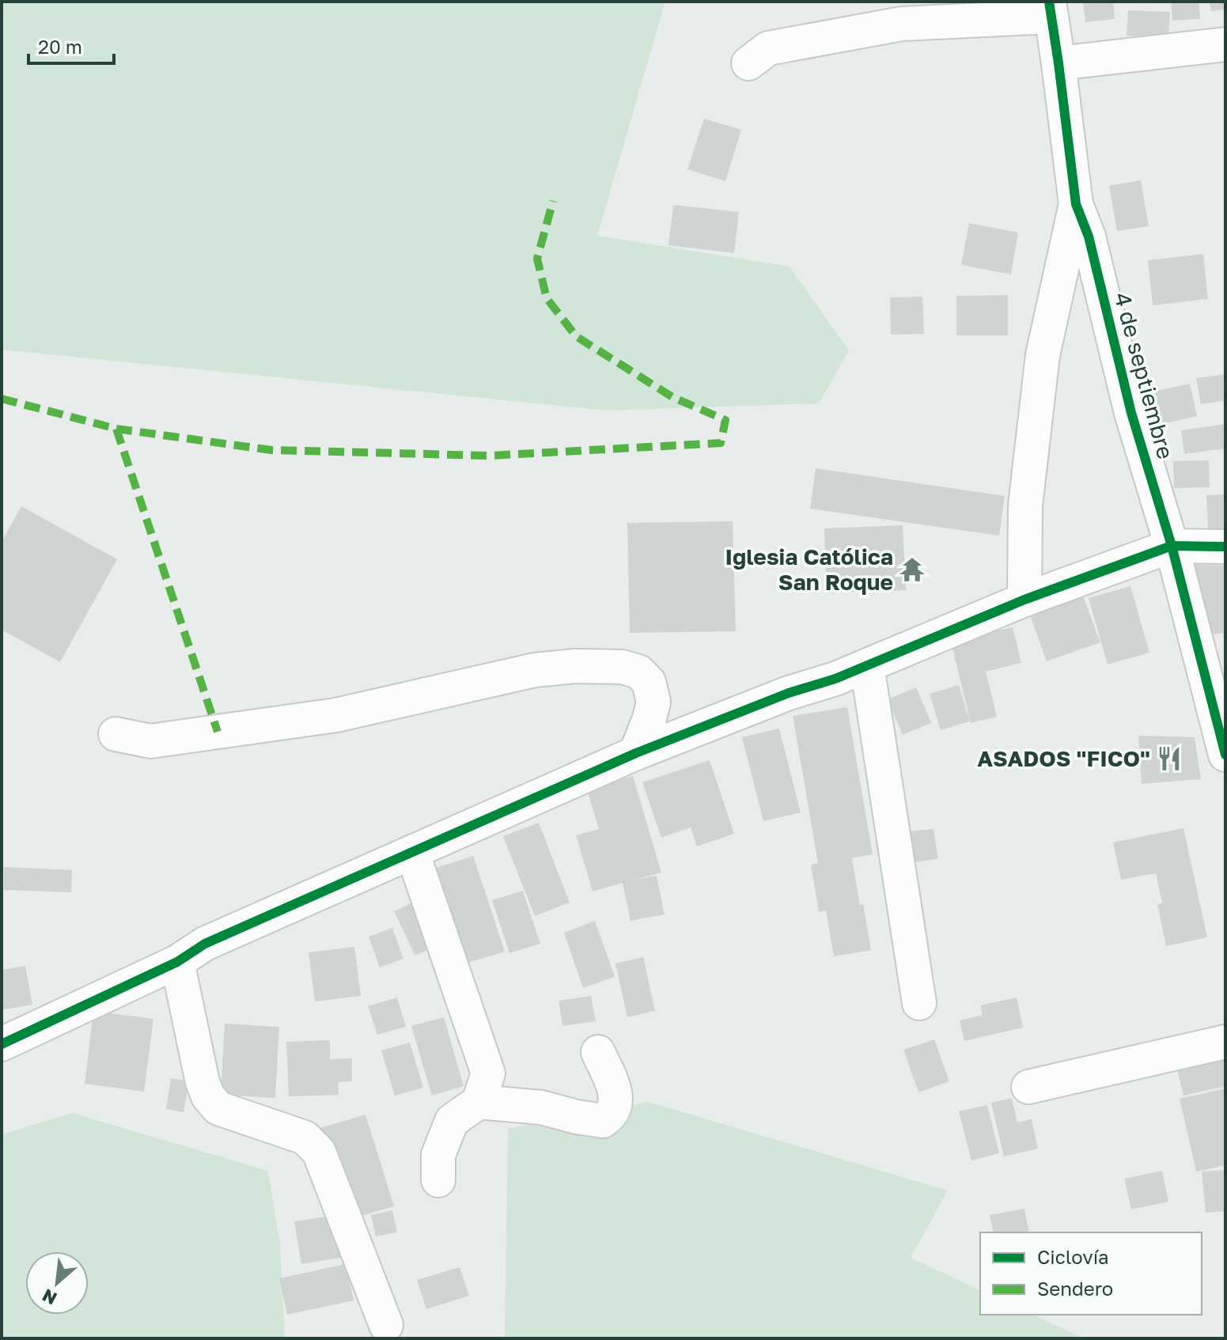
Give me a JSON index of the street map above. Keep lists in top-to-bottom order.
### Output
{
  "streets": {
    "street": ["4 de septiembre"]
  },
  "places": {
    "temple": ["Iglesia Católica San Roque"],
    "restaurant": ["ASADOS \"FICO\""]
  },
  "legend": ["Ciclovía", "Sendero"],
  "scale_bar": "20 m",
  "north": "bottom left"
}
